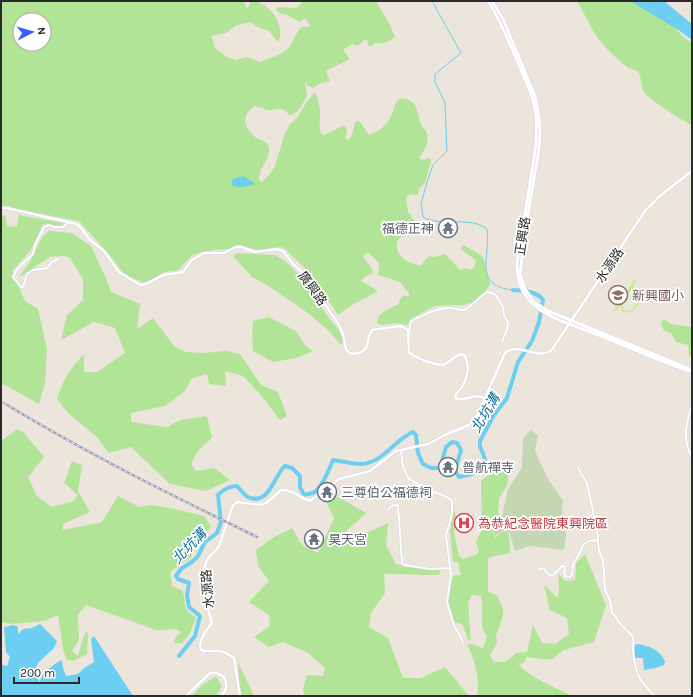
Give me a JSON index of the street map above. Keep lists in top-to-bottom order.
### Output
{
  "streets": {
    "main road": ["正興路"],
    "street": ["水源路", "廣興路"]
  },
  "crossings": [
    ["正興路", "水源路"]
  ],
  "water": ["北坑溝"],
  "places": {
    "temple": [
      "福德正神",
      "普航禪寺",
      "三尊伯公福德祠",
      "昊天宮"
    ],
    "school or university": ["新興國小"],
    "hospital": ["為恭紀念醫院東興院區"]
  },
  "scale_bar": "200 m",
  "north": "right"
}
